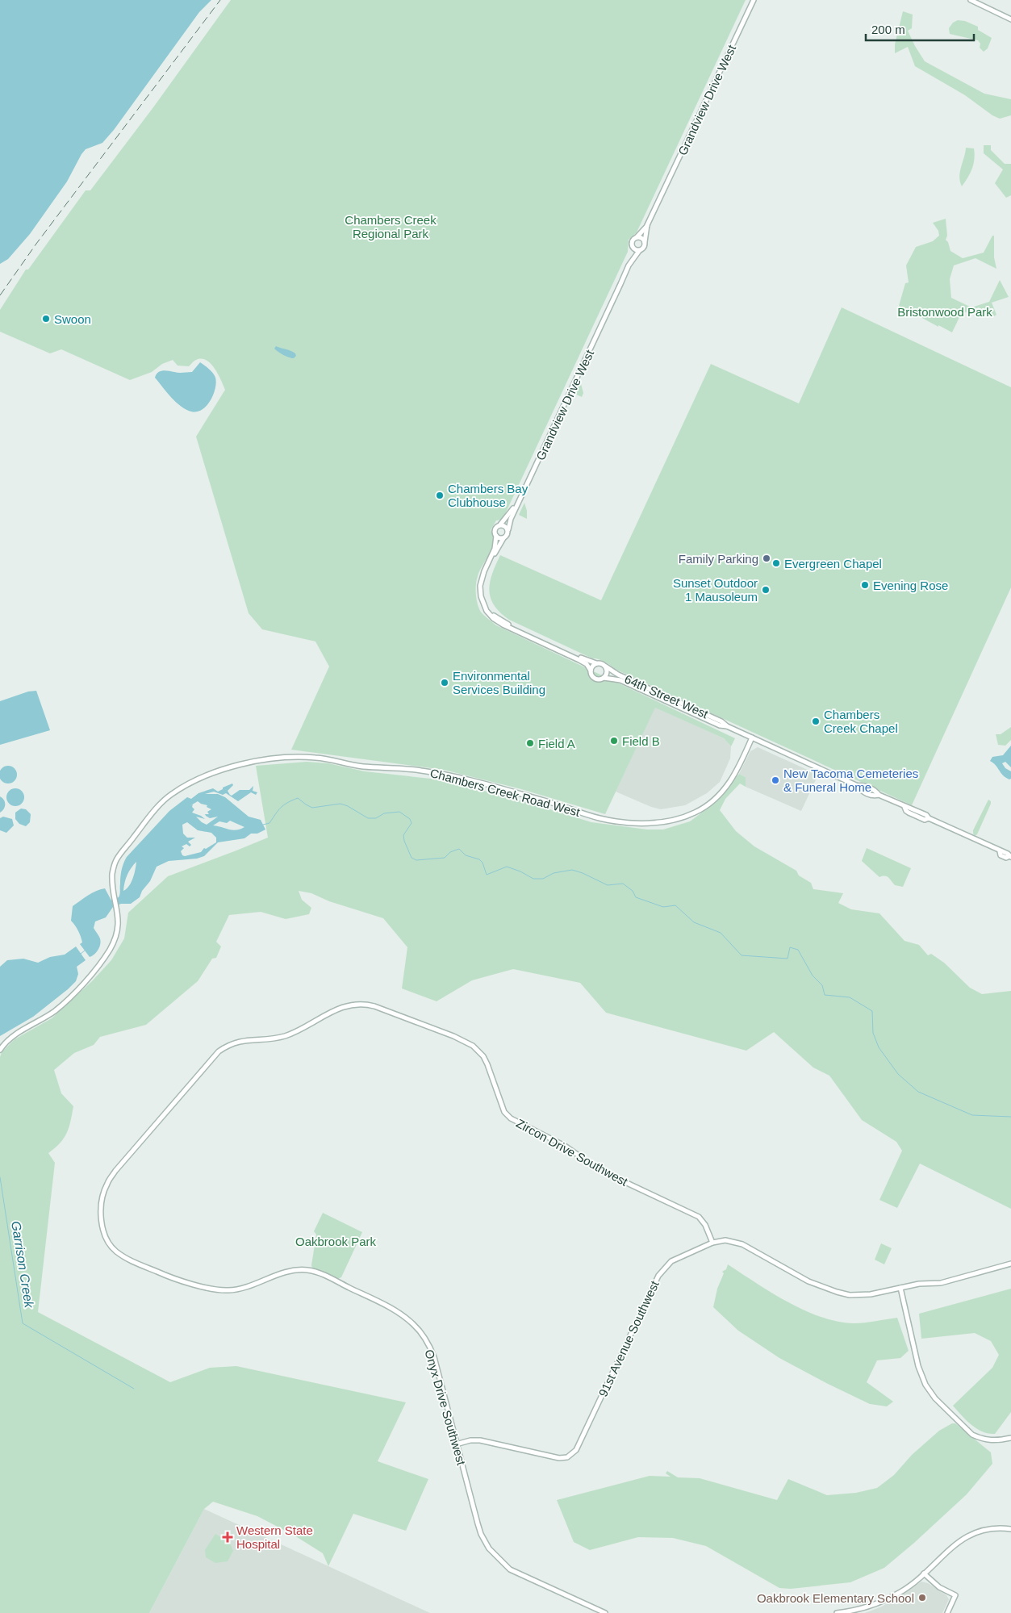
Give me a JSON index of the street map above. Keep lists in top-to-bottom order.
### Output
{
  "streets": {
    "street": [
      "Grandview Drive West",
      "64th Street West",
      "Chambers Creek Road West",
      "Zircon Drive Southwest",
      "91st Avenue Southwest",
      "Onyx Drive Southwest"
    ]
  },
  "crossings": [
    ["64th Street West", "Chambers Creek Road West"],
    ["Zircon Drive Southwest", "91st Avenue Southwest"],
    ["Zircon Drive Southwest", "Onyx Drive Southwest"],
    ["91st Avenue Southwest", "Onyx Drive Southwest"]
  ],
  "water": ["Garrison Creek"],
  "parks": ["Chambers Creek Regional Park", "Bristonwood Park", "Oakbrook Park"],
  "places": {
    "other": [
      "Swoon",
      "Chambers Bay Clubhouse",
      "Family Parking",
      "Evergreen Chapel",
      "Evening Rose",
      "Sunset Outdoor 1 Mausoleum",
      "Environmental Services Building",
      "Chambers Creek Chapel",
      "Field B",
      "Field A",
      "New Tacoma Cemeteries & Funeral Home",
      "Oakbrook Elementary School"
    ],
    "health": ["Western State Hospital"]
  },
  "scale_bar": "200 m"
}
